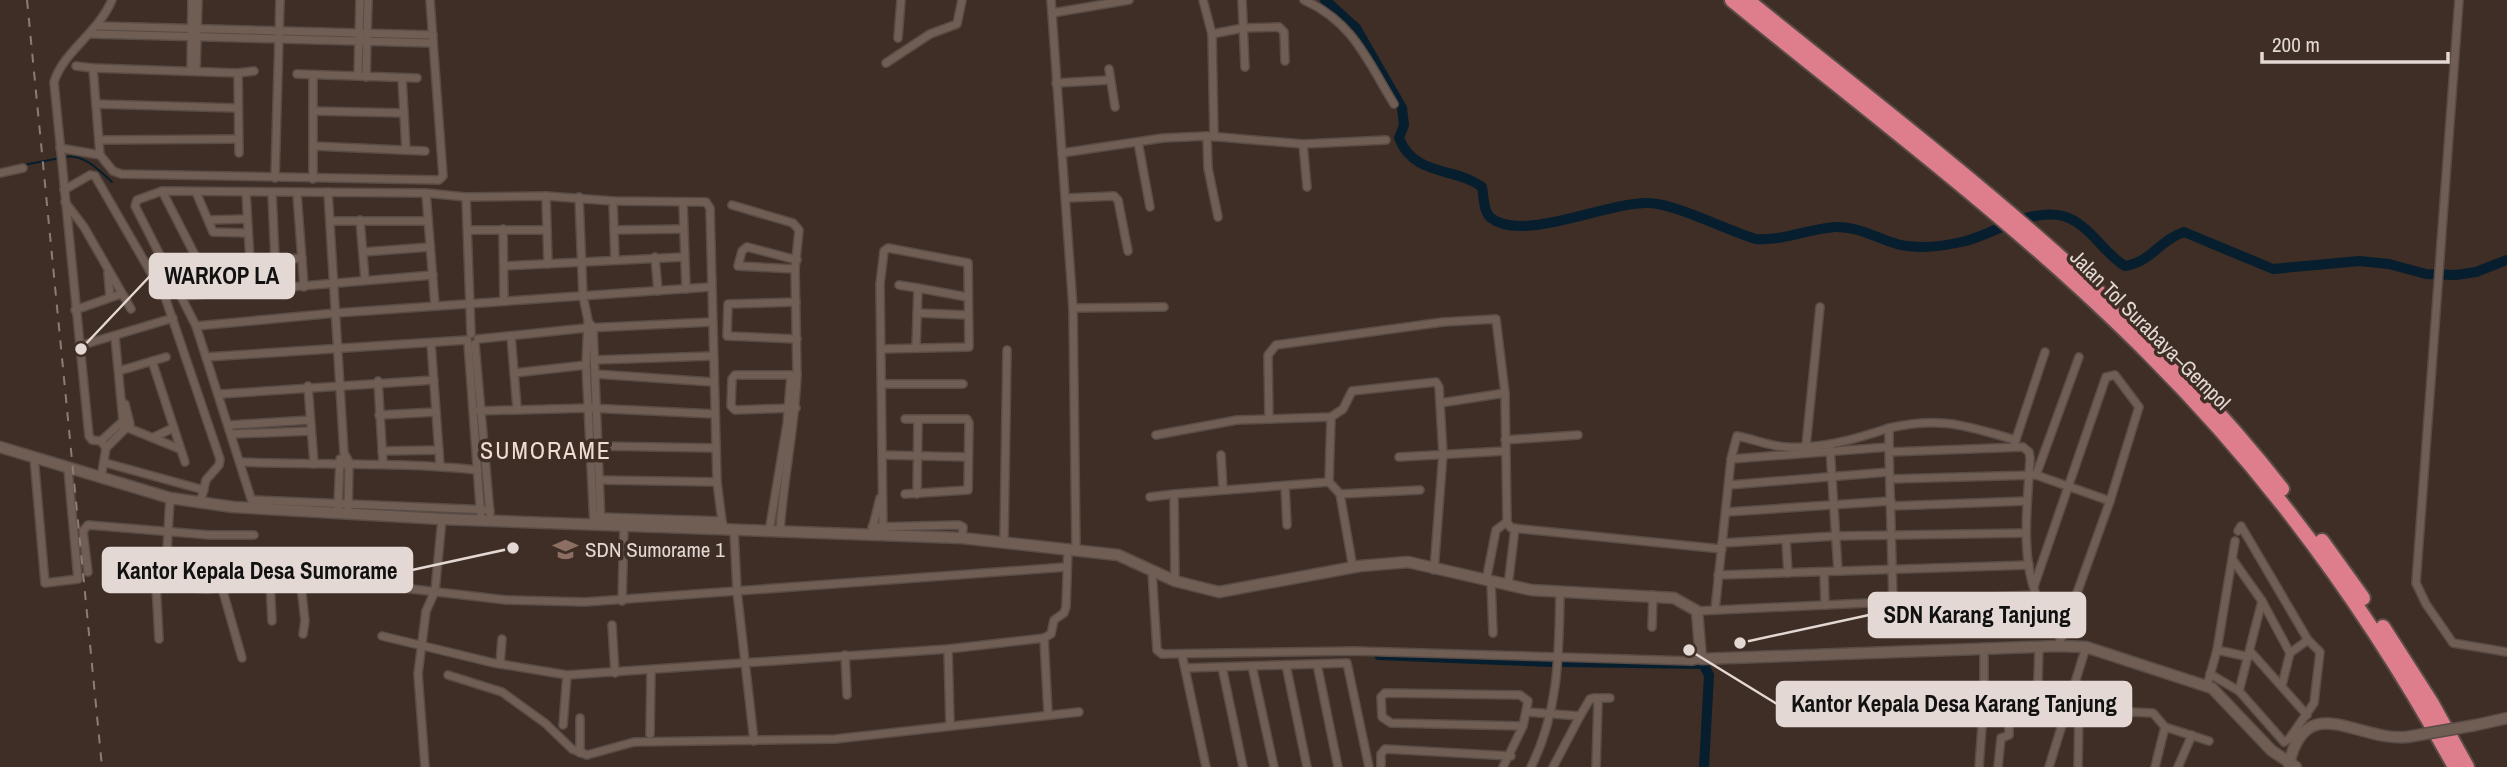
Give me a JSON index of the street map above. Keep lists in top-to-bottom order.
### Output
{
  "streets": {
    "highway": ["Jalan Tol Surabaya–Gempol"]
  },
  "districts": ["SUMORAME"],
  "places": {
    "other": [
      "WARKOP LA",
      "Kantor Kepala Desa Sumorame",
      "SDN Karang Tanjung",
      "Kantor Kepala Desa Karang Tanjung"
    ],
    "school or university": ["SDN Sumorame 1"]
  },
  "scale_bar": "200 m"
}
